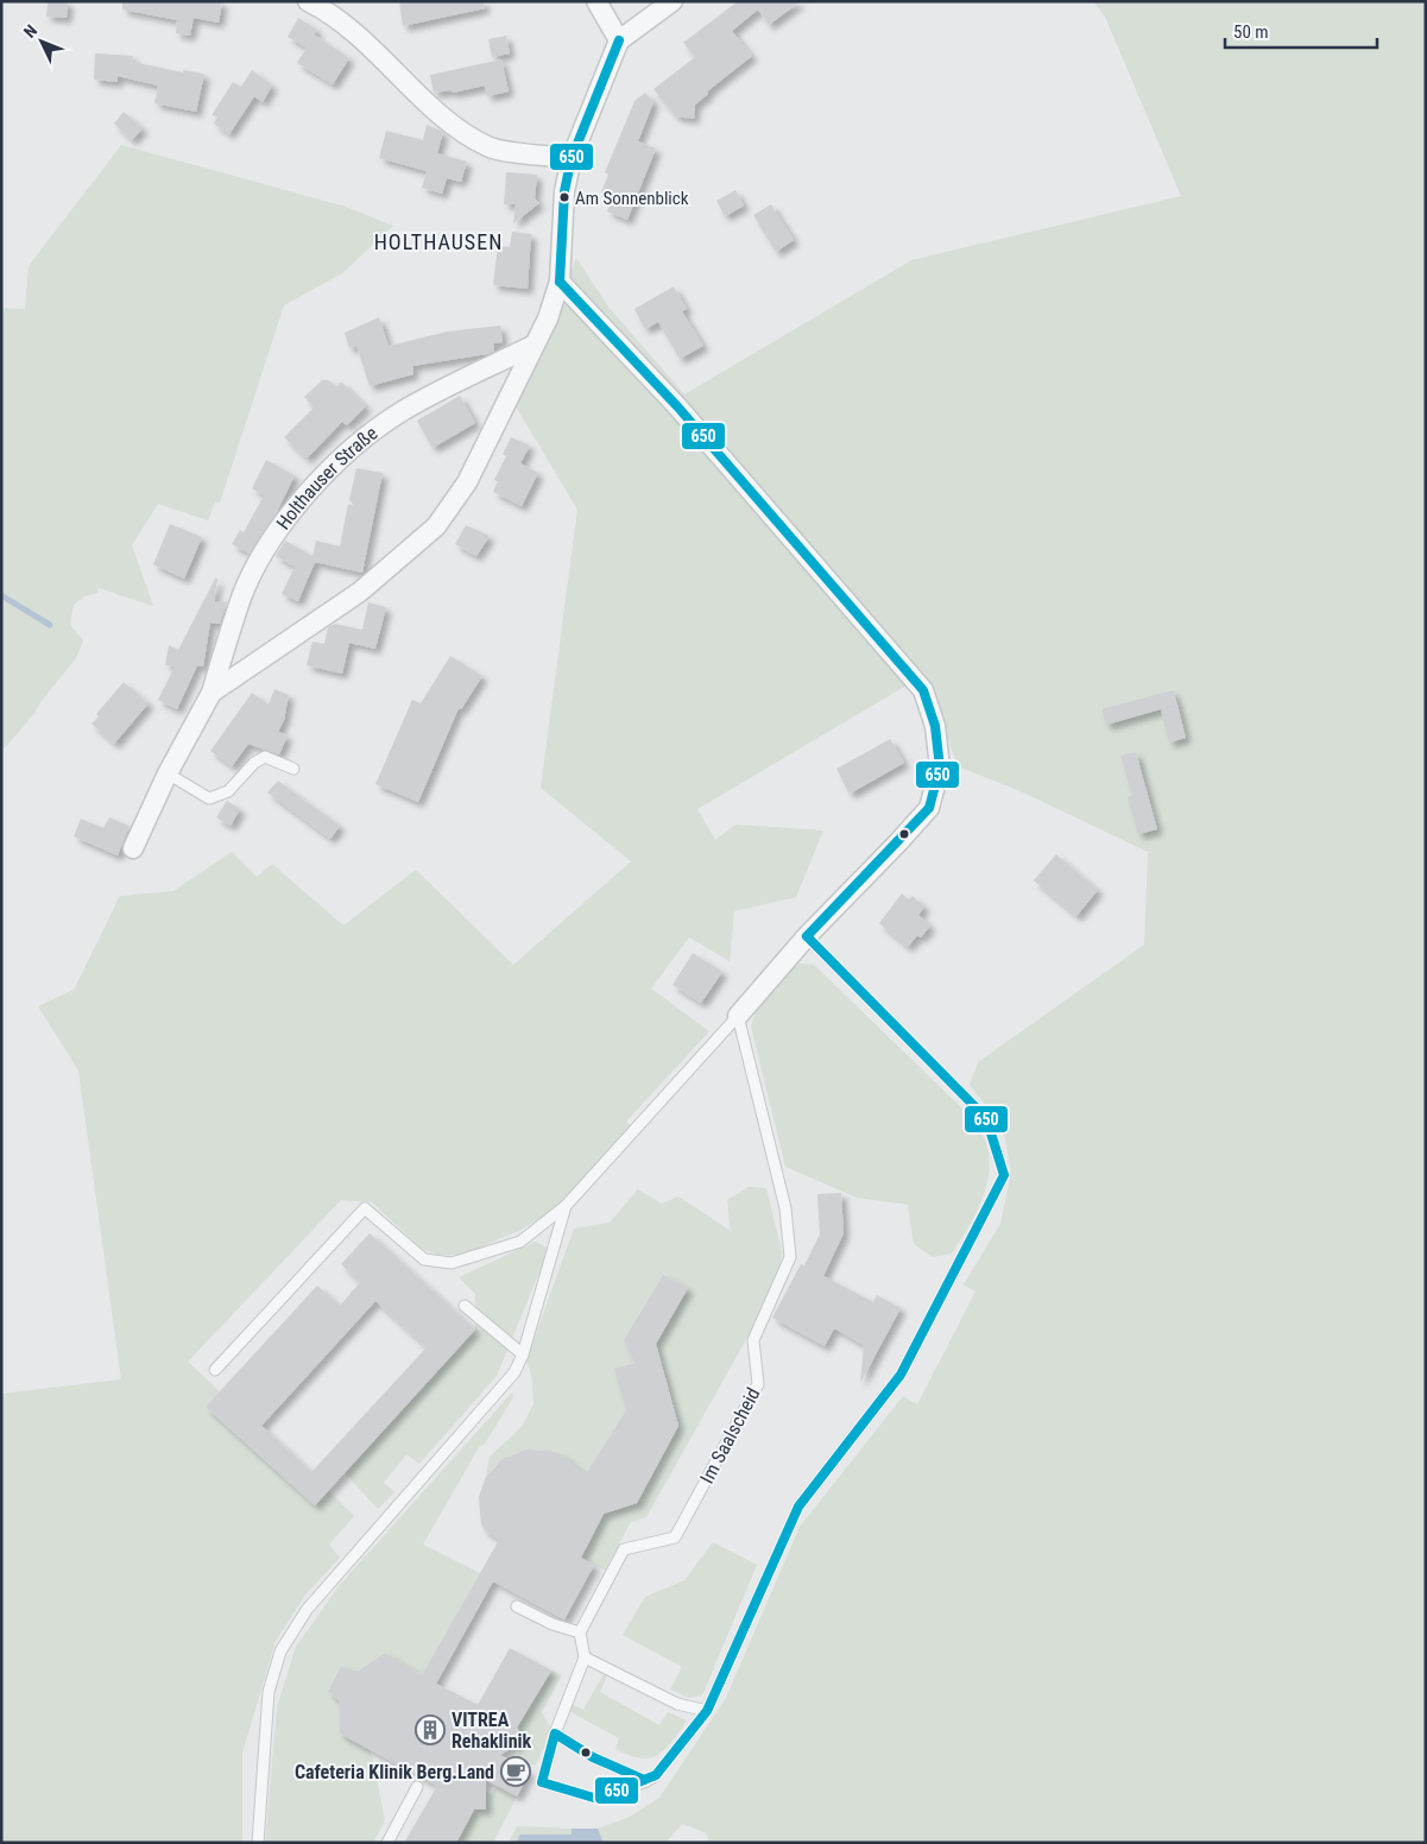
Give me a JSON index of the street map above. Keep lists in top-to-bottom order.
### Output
{
  "streets": {
    "street": ["Holthauser Straße"],
    "lane": ["Im Saalscheid"]
  },
  "districts": ["HOLTHAUSEN"],
  "places": {
    "other": ["Am Sonnenblick"],
    "building": ["VITREA Rehaklinik"],
    "cafe": ["Cafeteria Klinik Berg.Land"]
  },
  "lines": ["transit line 650"],
  "scale_bar": "50 m",
  "north": "top left"
}
